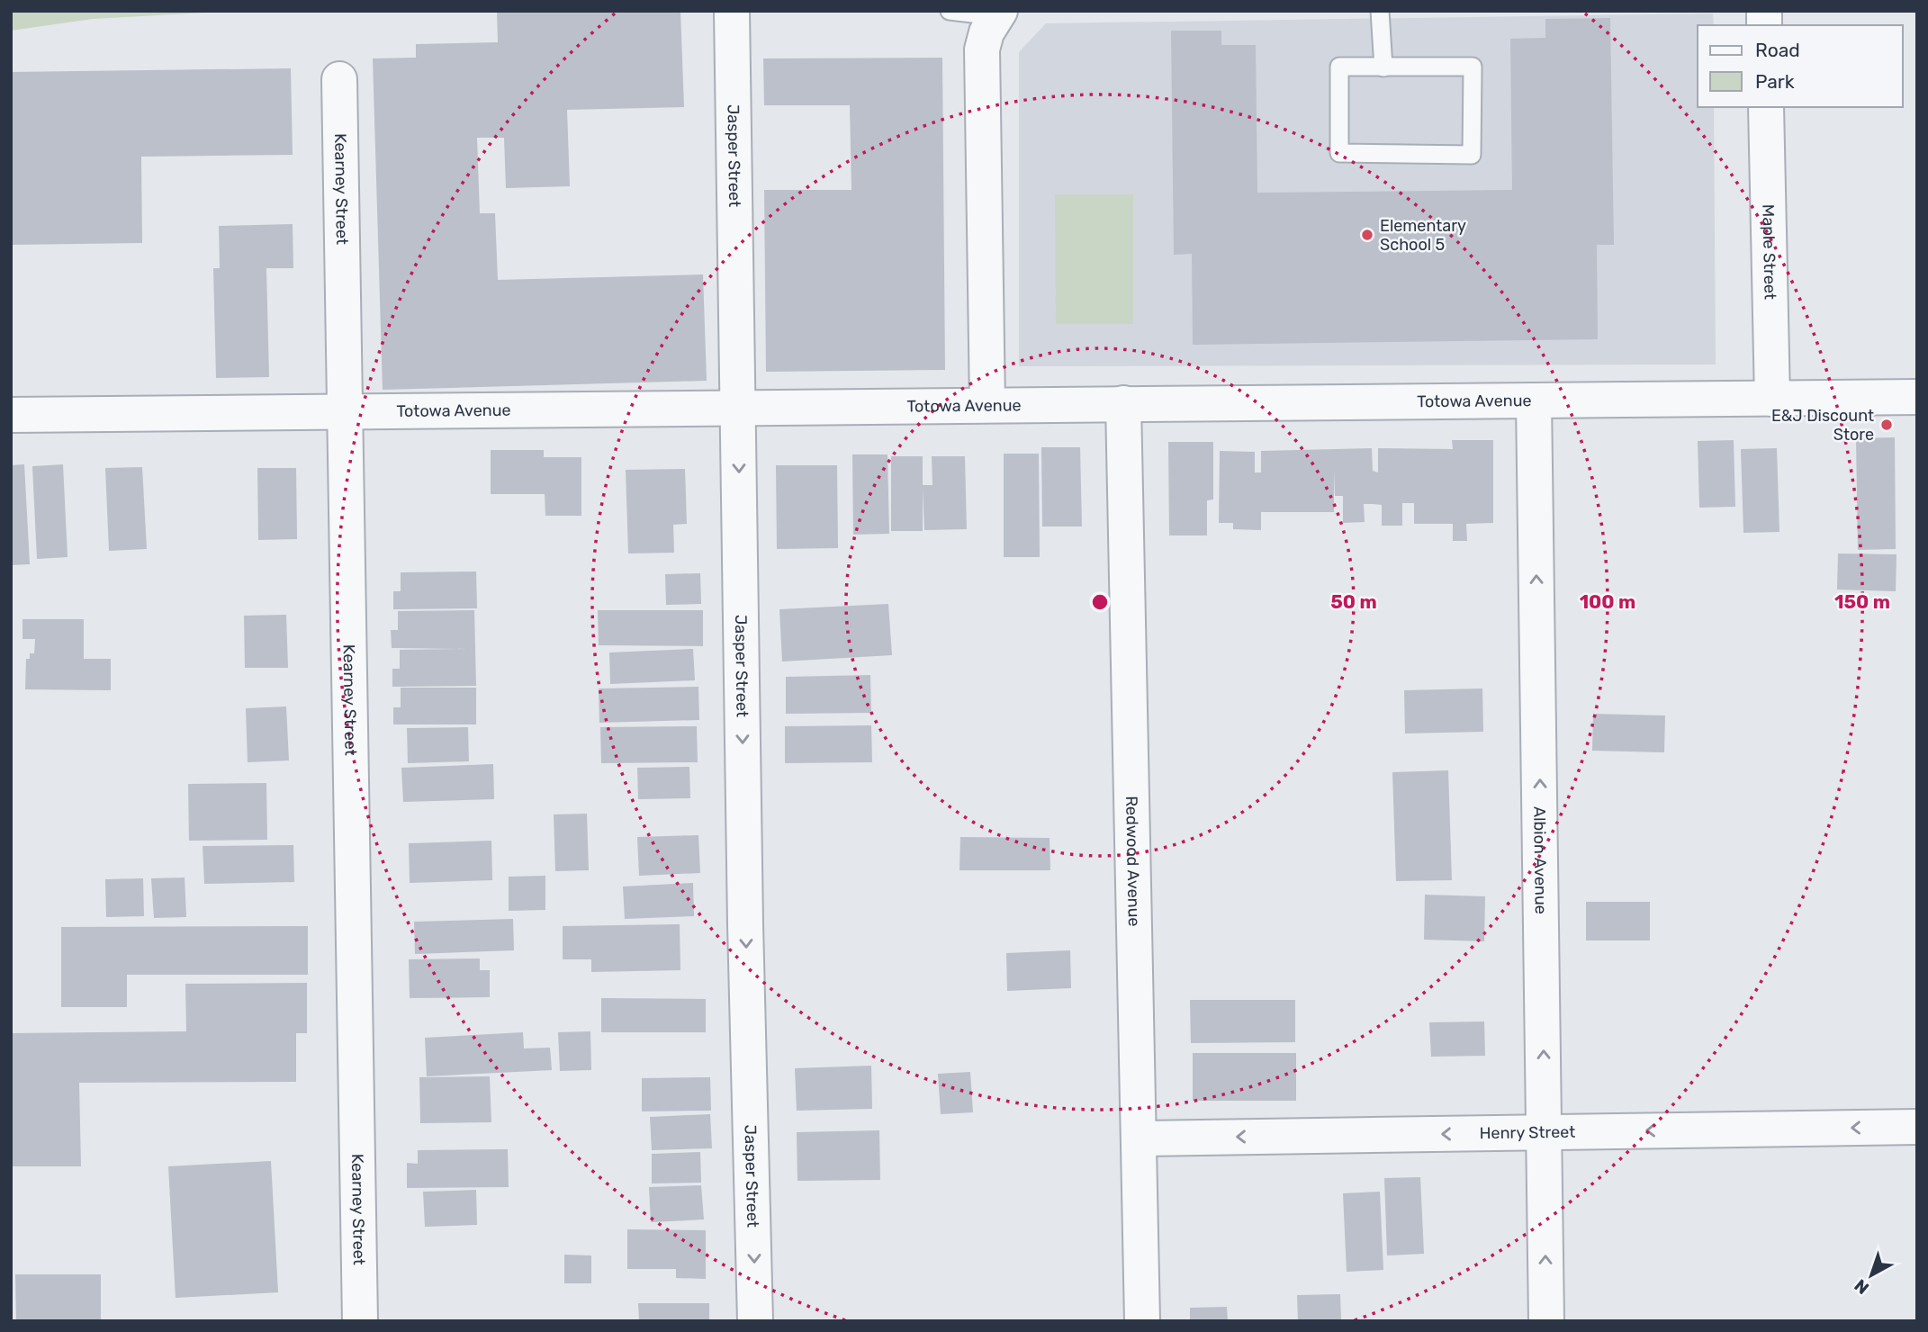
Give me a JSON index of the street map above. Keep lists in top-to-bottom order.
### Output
{
  "streets": {
    "street": [
      "Jasper Street",
      "Kearney Street",
      "Maple Street",
      "Totowa Avenue",
      "Albion Avenue",
      "Redwood Avenue",
      "Henry Street"
    ]
  },
  "crossings": [
    ["Jasper Street", "Totowa Avenue"],
    ["Kearney Street", "Totowa Avenue"],
    ["Maple Street", "Totowa Avenue"],
    ["Totowa Avenue", "Albion Avenue"],
    ["Totowa Avenue", "Redwood Avenue"],
    ["Albion Avenue", "Henry Street"],
    ["Redwood Avenue", "Henry Street"]
  ],
  "one_way": ["Jasper Street", "Albion Avenue", "Henry Street"],
  "places": ["Elementary School 5", "E&J Discount Store"],
  "legend": ["Road", "Park"],
  "north": "bottom left",
  "rings": ["50 m", "100 m", "150 m"]
}
